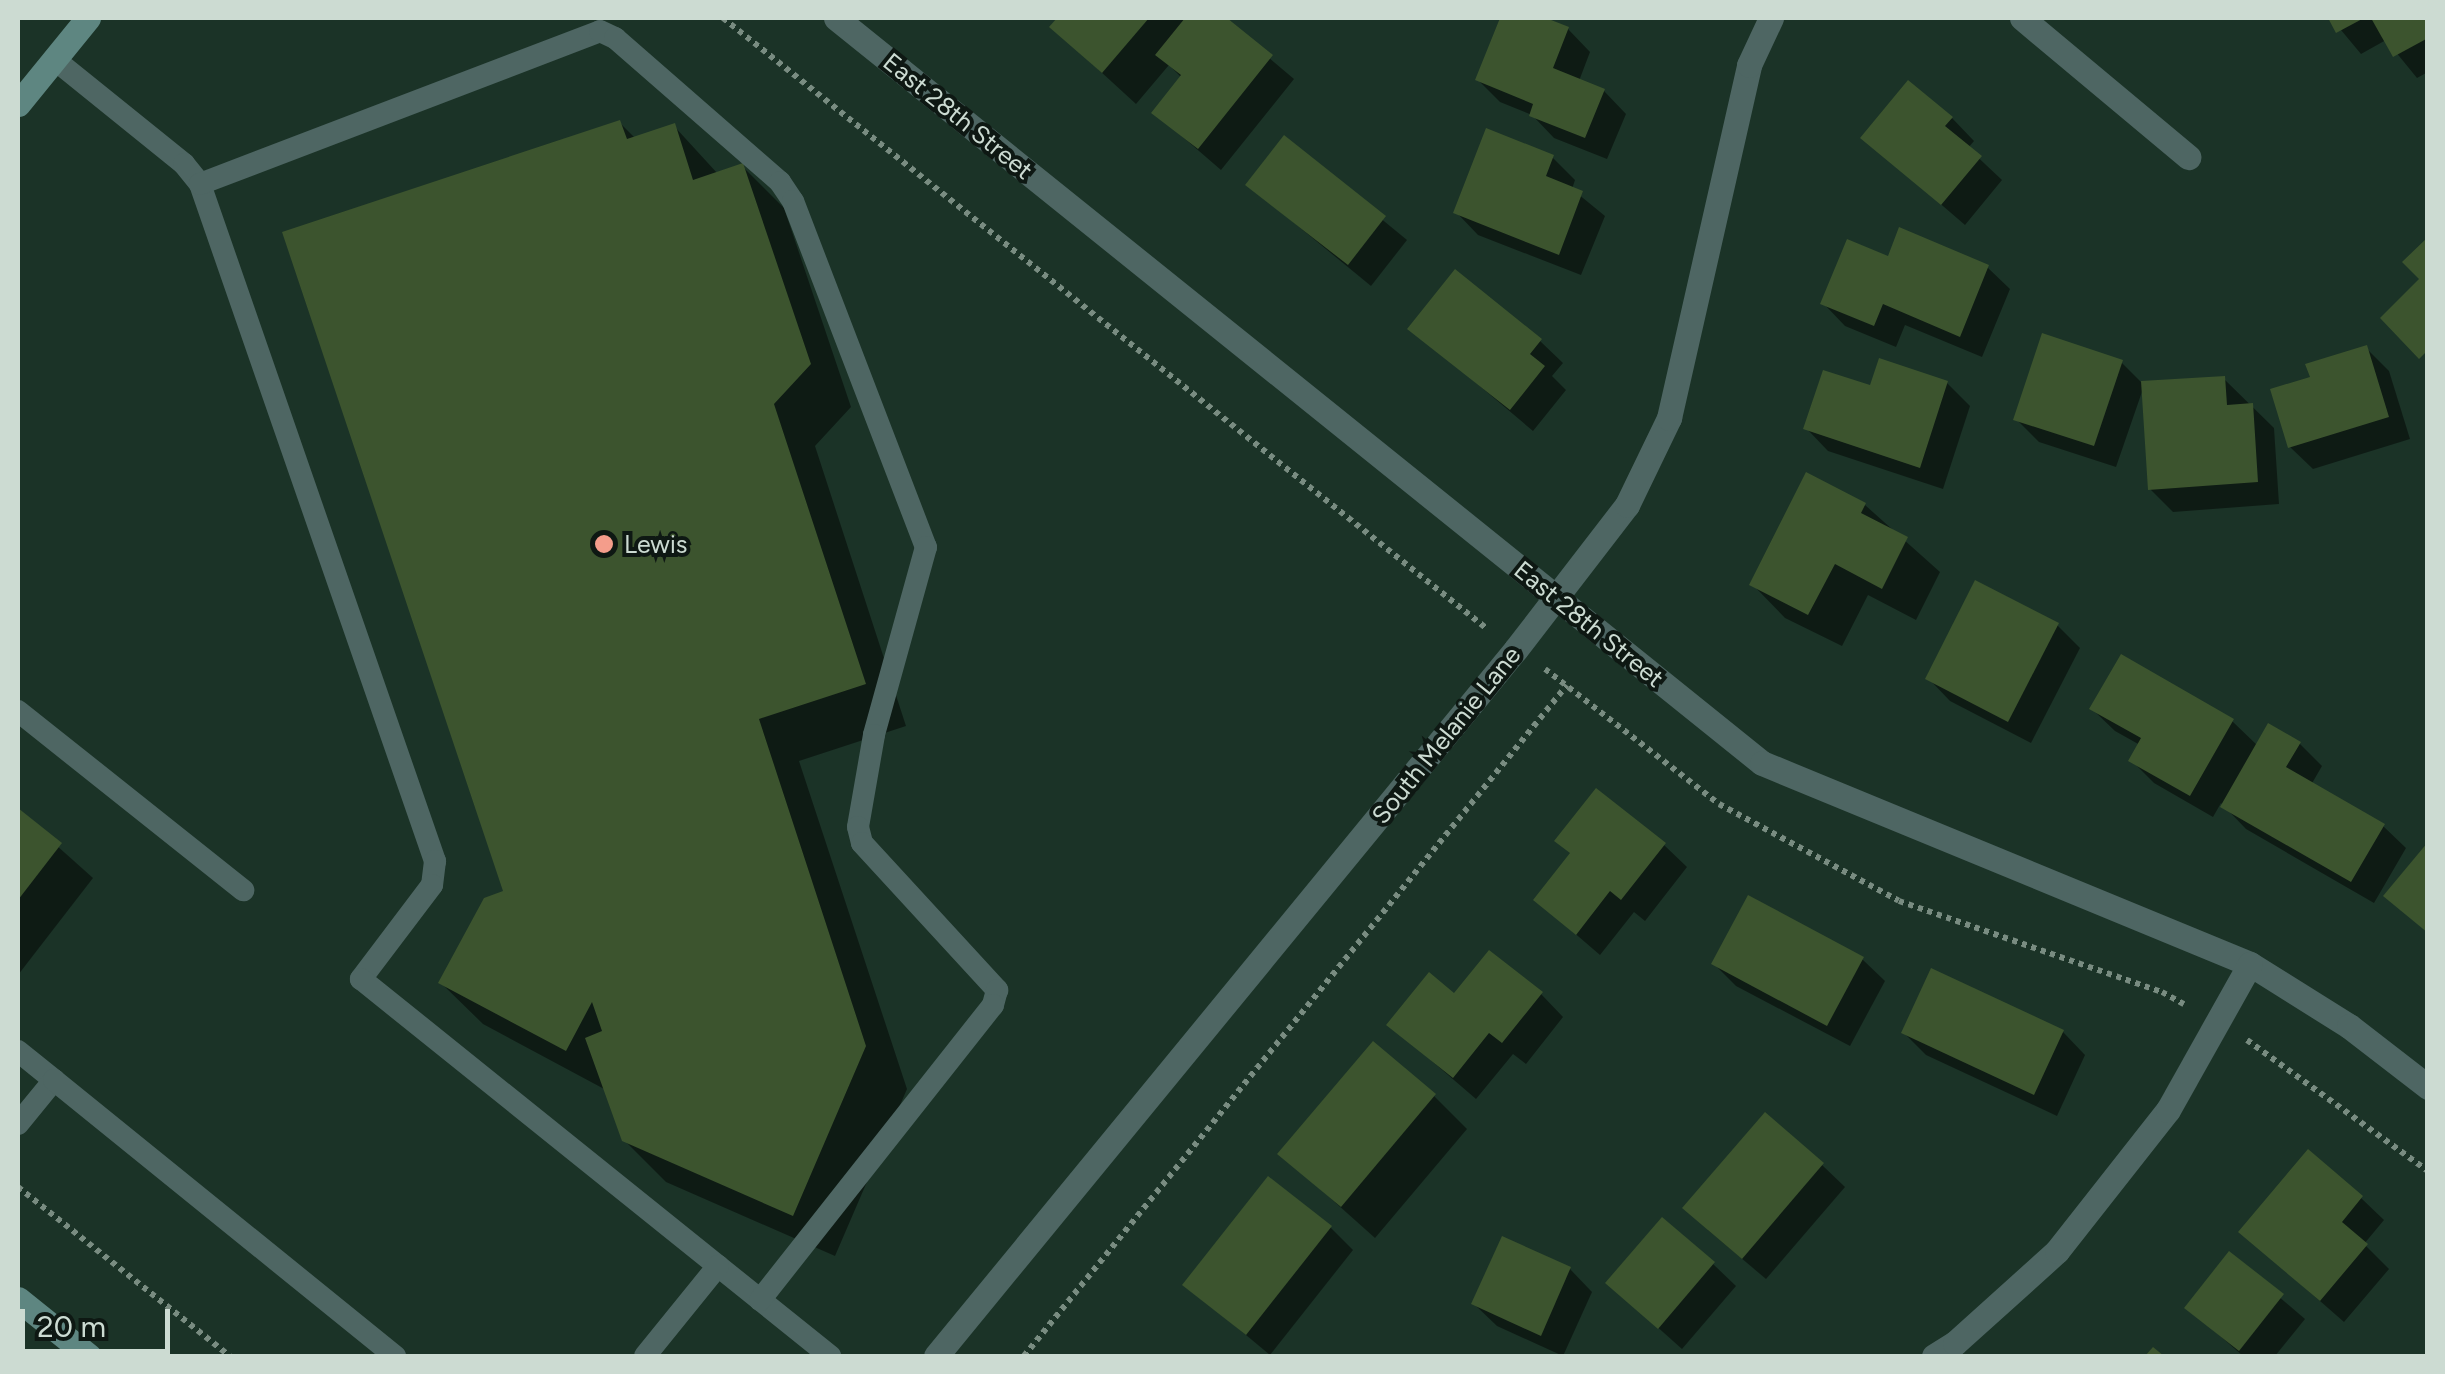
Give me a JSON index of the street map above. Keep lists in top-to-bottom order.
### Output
{
  "streets": {
    "street": ["East 28th Street", "South Melanie Lane"]
  },
  "crossings": [
    ["East 28th Street", "South Melanie Lane"]
  ],
  "places": ["Lewis"],
  "scale_bar": "20 m"
}
